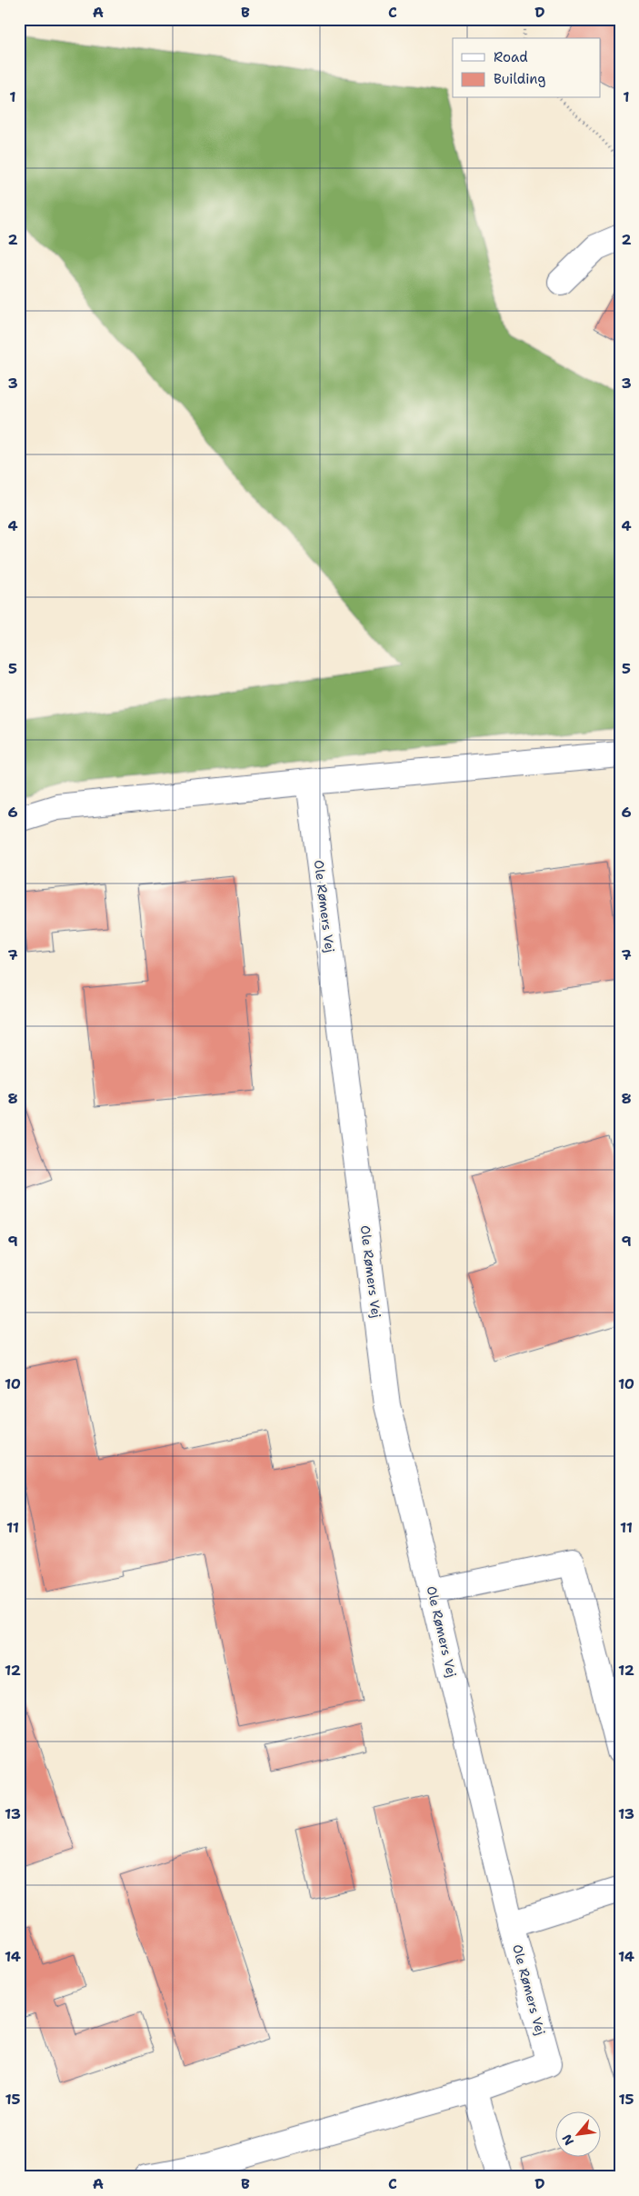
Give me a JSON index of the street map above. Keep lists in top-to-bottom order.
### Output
{
  "streets": {
    "street": ["Ole Rømers Vej"]
  },
  "legend": ["Road", "Building"],
  "north": "bottom left",
  "grid": {
    "columns": [
      "A",
      "B",
      "C",
      "D"
    ],
    "rows": [
      "1",
      "2",
      "3",
      "4",
      "5",
      "6",
      "7",
      "8",
      "9",
      "10",
      "11",
      "12",
      "13",
      "14",
      "15"
    ]
  }
}
